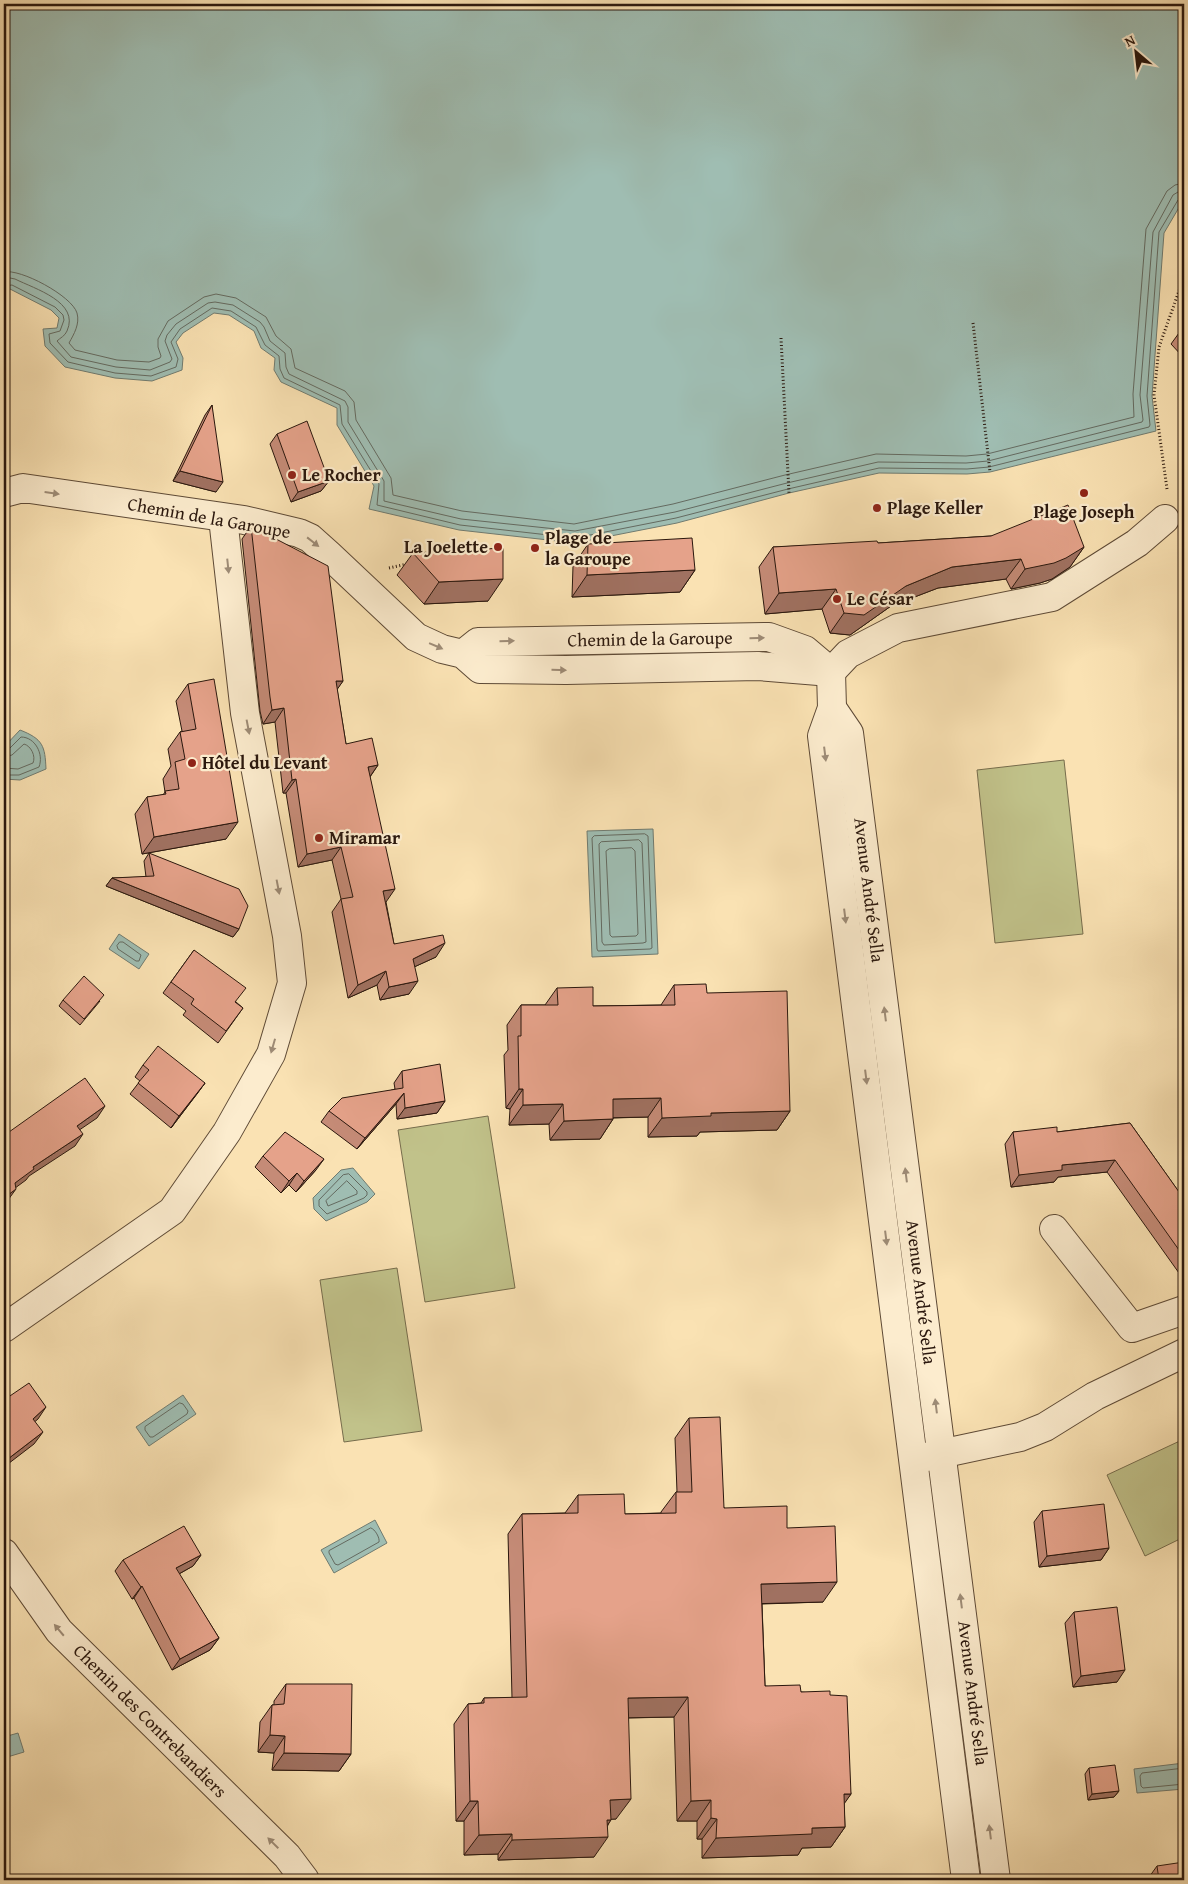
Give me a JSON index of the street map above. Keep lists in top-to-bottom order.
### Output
{
  "streets": {
    "street": ["Chemin de la Garoupe", "Avenue André Sella", "Chemin des Contrebandiers"]
  },
  "crossings": [
    ["Chemin de la Garoupe", "Avenue André Sella"]
  ],
  "one_way": ["Chemin de la Garoupe", "Chemin des Contrebandiers"],
  "places": [
    "Le Rocher",
    "Plage Joseph",
    "Plage Keller",
    "La Joelette",
    "Plage de la Garoupe",
    "Le César",
    "Hôtel du Levant",
    "Miramar"
  ],
  "north": "top left"
}
